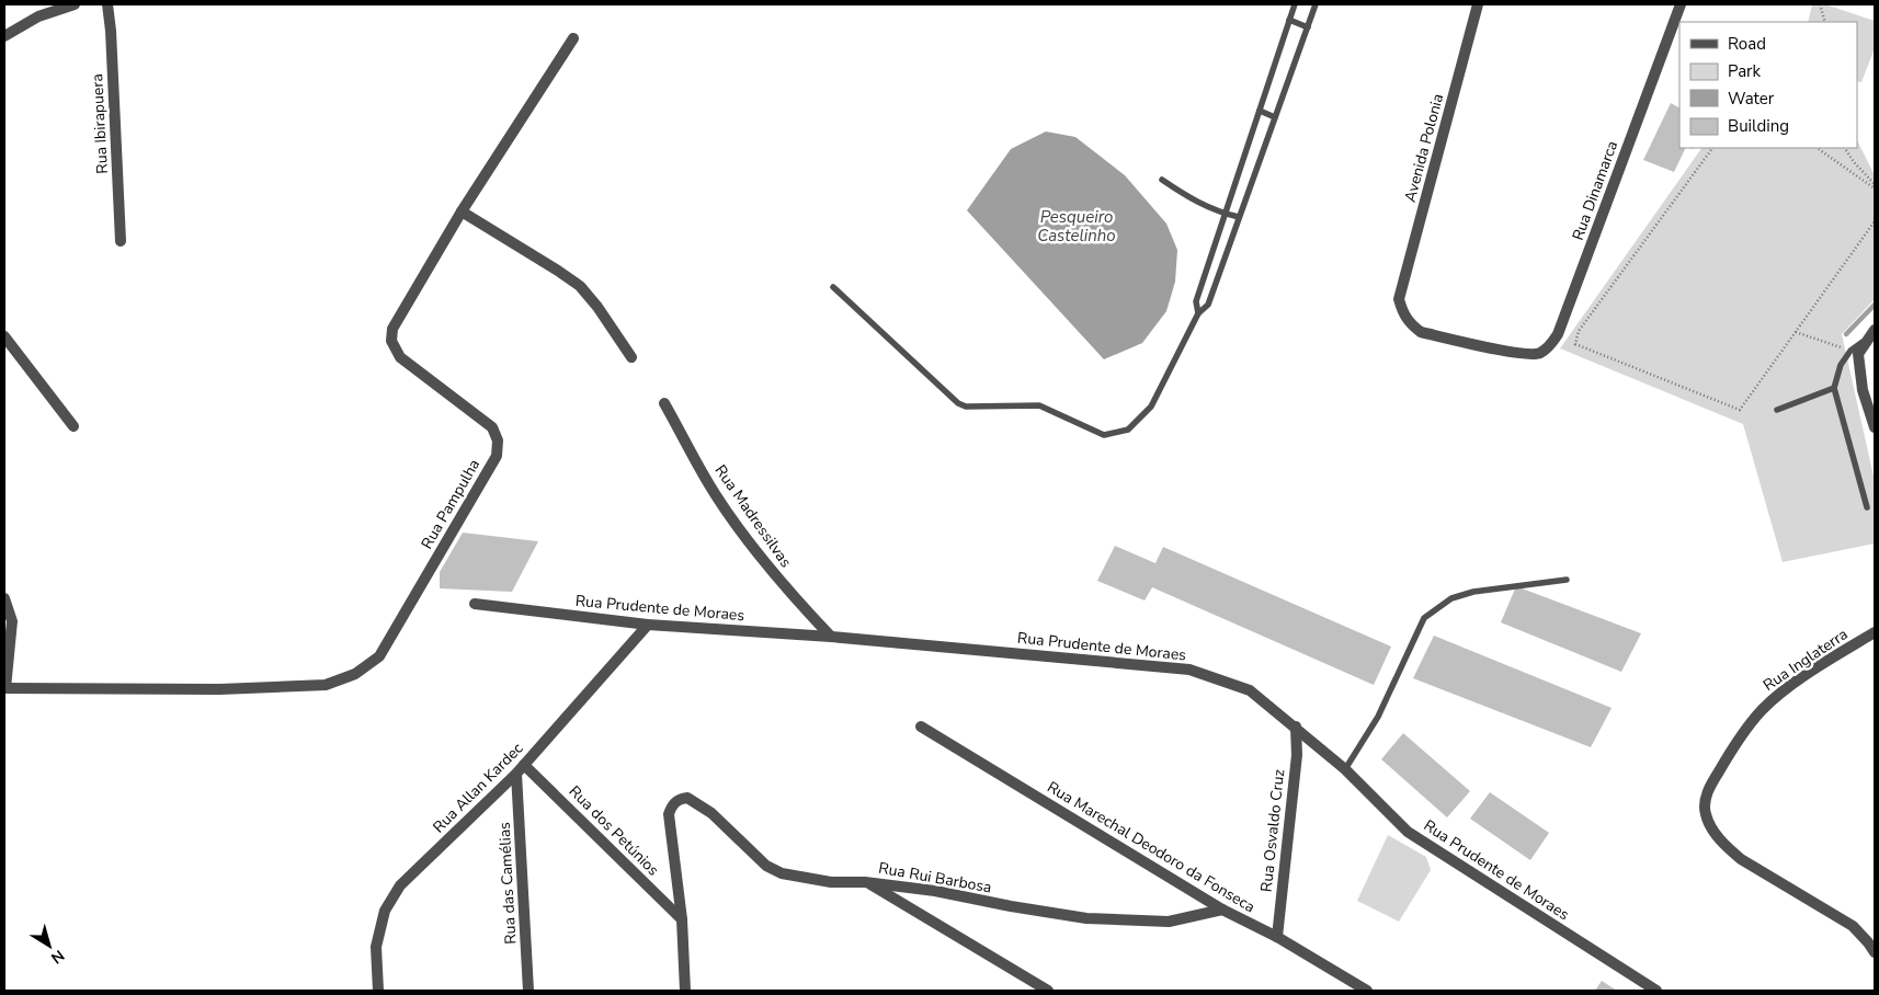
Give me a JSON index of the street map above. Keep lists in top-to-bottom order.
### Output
{
  "streets": {
    "street": [
      "Rua Ibirapuera",
      "Avenida Polonia",
      "Rua Dinamarca",
      "Rua Pampulha",
      "Rua Madressilvas",
      "Rua Prudente de Moraes",
      "Rua Inglaterra",
      "Rua Allan Kardec",
      "Rua dos Petúnios",
      "Rua Osvaldo Cruz",
      "Rua Marechal Deodoro da Fonseca",
      "Rua Rui Barbosa",
      "Rua das Camélias"
    ]
  },
  "crossings": [
    ["Avenida Polonia", "Rua Dinamarca"],
    ["Rua Madressilvas", "Rua Prudente de Moraes"],
    ["Rua Prudente de Moraes", "Rua Allan Kardec"],
    ["Rua Prudente de Moraes", "Rua Osvaldo Cruz"],
    ["Rua Allan Kardec", "Rua dos Petúnios"],
    ["Rua Allan Kardec", "Rua das Camélias"],
    ["Rua dos Petúnios", "Rua Rui Barbosa"],
    ["Rua Osvaldo Cruz", "Rua Marechal Deodoro da Fonseca"],
    ["Rua Marechal Deodoro da Fonseca", "Rua Rui Barbosa"]
  ],
  "water": ["Pesqueiro Castelinho"],
  "legend": [
    "Road",
    "Park",
    "Water",
    "Building"
  ],
  "north": "bottom right"
}
